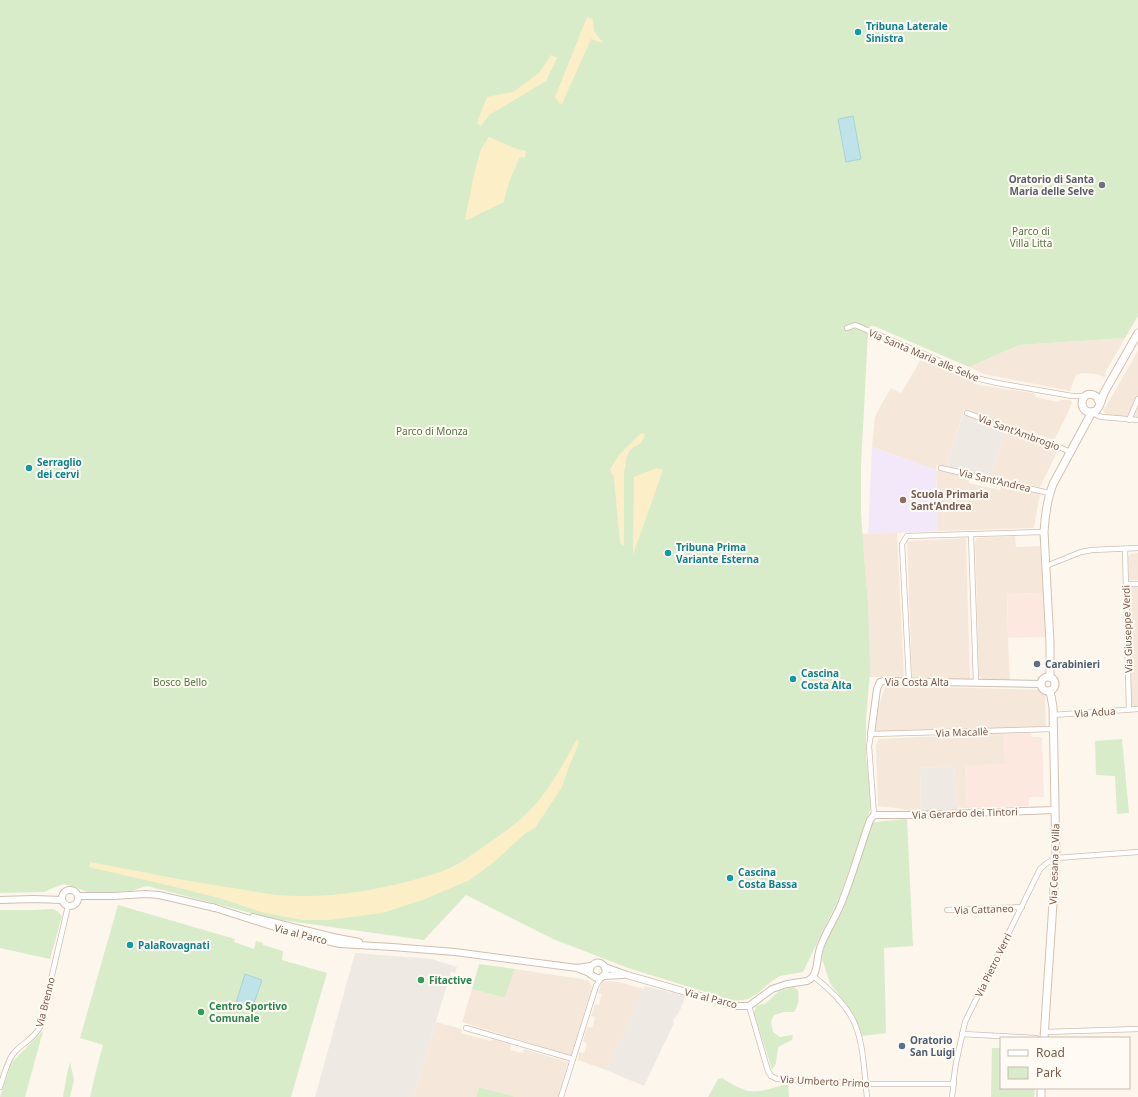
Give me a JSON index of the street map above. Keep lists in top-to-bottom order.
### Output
{
  "streets": {
    "main road": ["Via Cesana e Villa"],
    "street": [
      "Via Santa Maria alle Selve",
      "Via Sant'Ambrogio",
      "Via Sant'Andrea",
      "Via Giuseppe Verdi",
      "Via Costa Alta",
      "Via Adua",
      "Via Macallè",
      "Via Gerardo dei Tintori",
      "Via Cattaneo",
      "Via al Parco",
      "Via Pietro Verri",
      "Via Brenno",
      "Via Umberto Primo"
    ]
  },
  "crossings": [
    ["Via Giuseppe Verdi", "Via Adua"],
    ["Via Costa Alta", "Via Macallè"],
    ["Via Costa Alta", "Via Gerardo dei Tintori"],
    ["Via Costa Alta", "Via Cesana e Villa"],
    ["Via Adua", "Via Cesana e Villa"],
    ["Via Macallè", "Via Cesana e Villa"],
    ["Via Gerardo dei Tintori", "Via Cesana e Villa"],
    ["Via Cesana e Villa", "Via Pietro Verri"],
    ["Via Cattaneo", "Via Pietro Verri"],
    ["Via al Parco", "Via Brenno"],
    ["Via al Parco", "Via Umberto Primo"],
    ["Via Pietro Verri", "Via Umberto Primo"]
  ],
  "parks": ["Parco di Villa Litta", "Parco di Monza", "Bosco Bello"],
  "places": [
    "Tribuna Laterale Sinistra",
    "Oratorio di Santa Maria delle Selve",
    "Serraglio dei cervi",
    "Scuola Primaria Sant'Andrea",
    "Tribuna Prima Variante Esterna",
    "Carabinieri",
    "Cascina Costa Alta",
    "Cascina Costa Bassa",
    "PalaRovagnati",
    "Fitactive",
    "Centro Sportivo Comunale",
    "Oratorio San Luigi"
  ],
  "legend": ["Road", "Park"]
}
